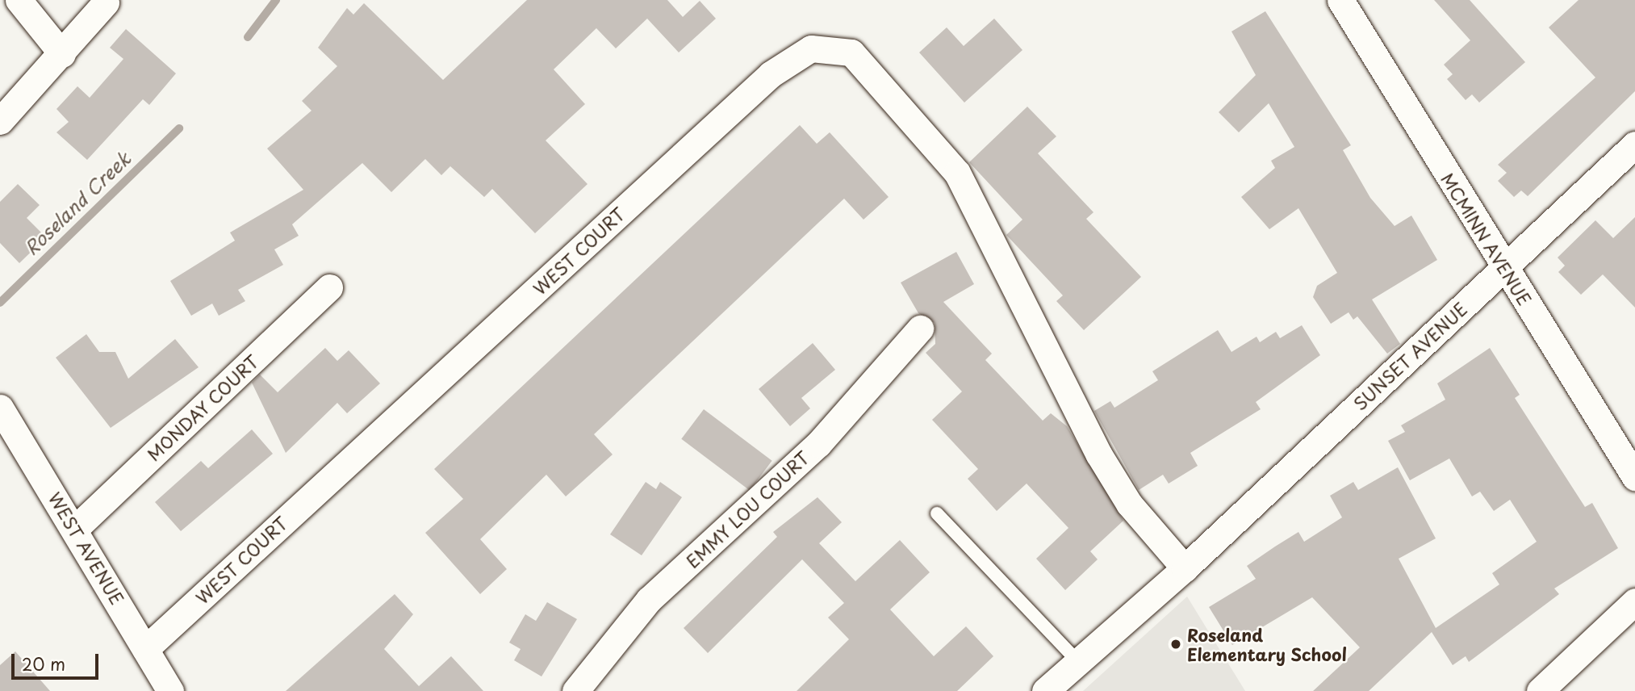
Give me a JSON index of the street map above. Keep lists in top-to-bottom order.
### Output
{
  "streets": {
    "street": [
      "MCMINN AVENUE",
      "WEST COURT",
      "SUNSET AVENUE",
      "MONDAY COURT",
      "EMMY LOU COURT",
      "WEST AVENUE"
    ]
  },
  "crossings": [
    ["MCMINN AVENUE", "SUNSET AVENUE"],
    ["WEST COURT", "SUNSET AVENUE"],
    ["WEST COURT", "WEST AVENUE"],
    ["MONDAY COURT", "WEST AVENUE"]
  ],
  "water": ["Roseland Creek"],
  "places": ["Roseland Elementary School"],
  "scale_bar": "20 m"
}
